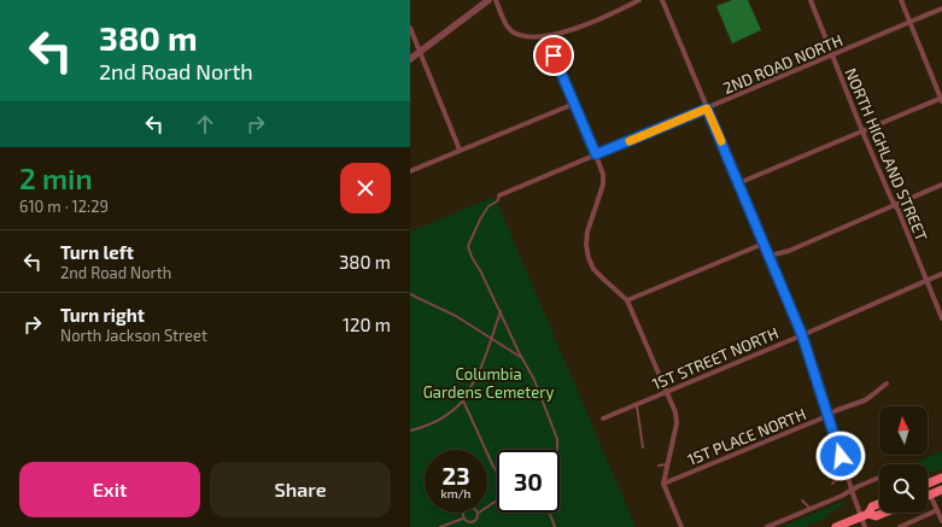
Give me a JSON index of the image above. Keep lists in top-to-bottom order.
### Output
{
  "streets": {
    "street": [
      "2ND ROAD NORTH",
      "NORTH HIGHLAND STREET",
      "1ST STREET NORTH",
      "1ST PLACE NORTH"
    ]
  },
  "crossings": [
    ["2ND ROAD NORTH", "NORTH HIGHLAND STREET"],
    ["NORTH HIGHLAND STREET", "1ST STREET NORTH"]
  ],
  "parks": ["Columbia Gardens Cemetery"],
  "north": "top",
  "page": {
    "turn": ["380 m", "2nd Road North"],
    "heading": ["2 min", "610 m · 12:29"],
    "list": [
      {
        "name": "Turn left",
        "note": "2nd Road North",
        "value": "380 m"
      },
      {
        "name": "Turn right",
        "note": "North Jackson Street",
        "value": "120 m"
      }
    ],
    "speed": "23 km/h",
    "limit": "30",
    "buttons": ["Exit", "Share"]
  }
}
